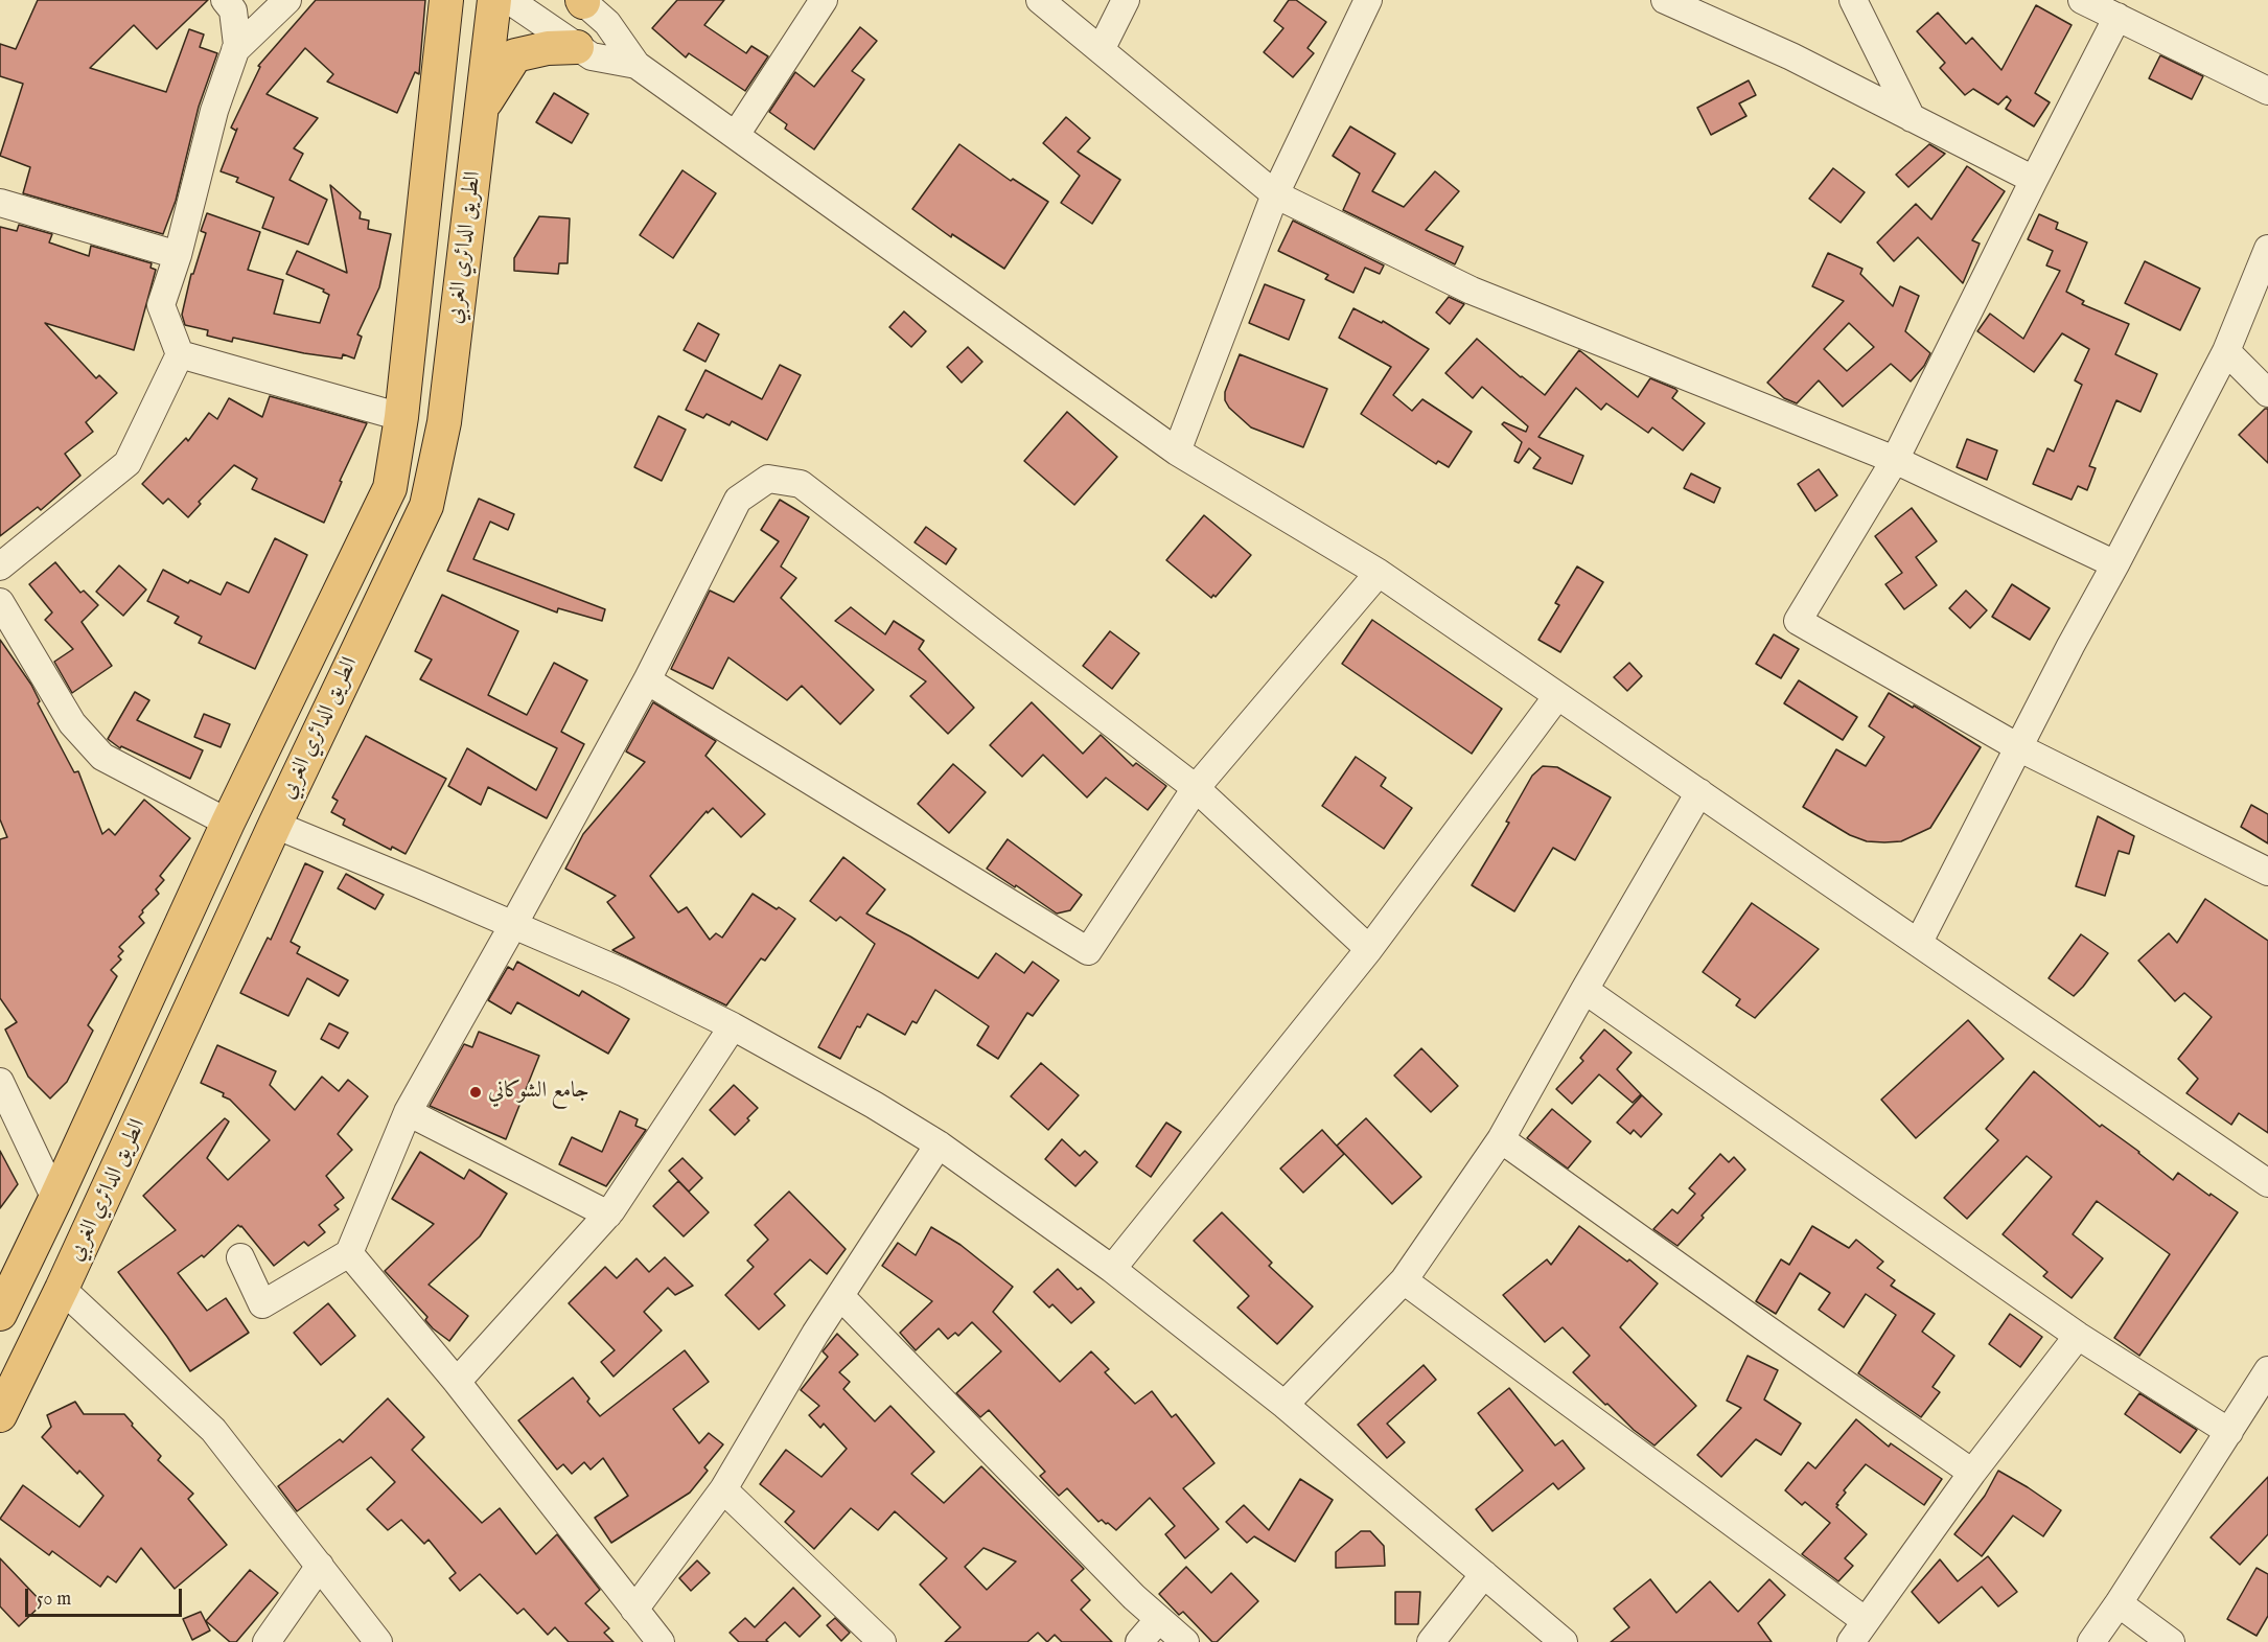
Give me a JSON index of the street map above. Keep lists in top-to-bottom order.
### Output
{
  "streets": {
    "main road": ["الطريق الدائري الغربي"]
  },
  "places": ["جامع الشوكاني"],
  "scale_bar": "50 m"
}
